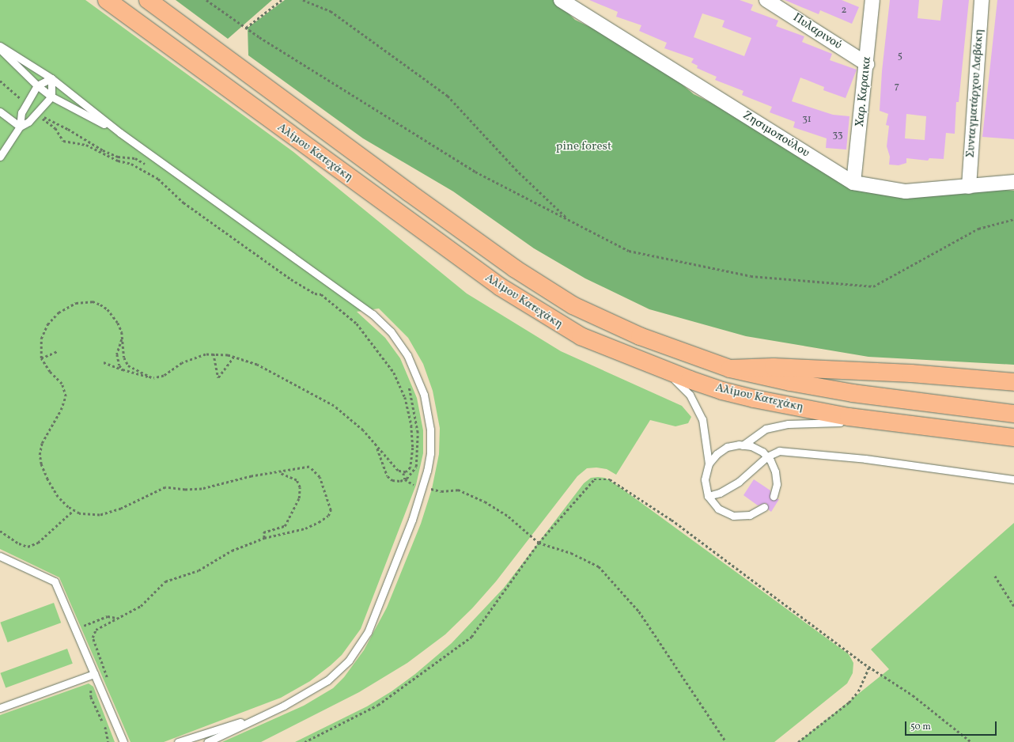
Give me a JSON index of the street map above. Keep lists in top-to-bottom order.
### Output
{
  "streets": {
    "main road": ["Αλίμου Κατεχάκη"],
    "street": [
      "Πυλαρινού",
      "Χαρ. Καραικα",
      "Συνταγματάρχου Δαβάκη",
      "Ζησιμοπούλου"
    ]
  },
  "crossings": [
    ["Πυλαρινού", "Χαρ. Καραικα"],
    ["Χαρ. Καραικα", "Ζησιμοπούλου"],
    ["Συνταγματάρχου Δαβάκη", "Ζησιμοπούλου"]
  ],
  "parks": ["pine forest"],
  "house_numbers": [
    "2",
    "5",
    "7",
    "31",
    "33"
  ],
  "scale_bar": "50 m"
}
